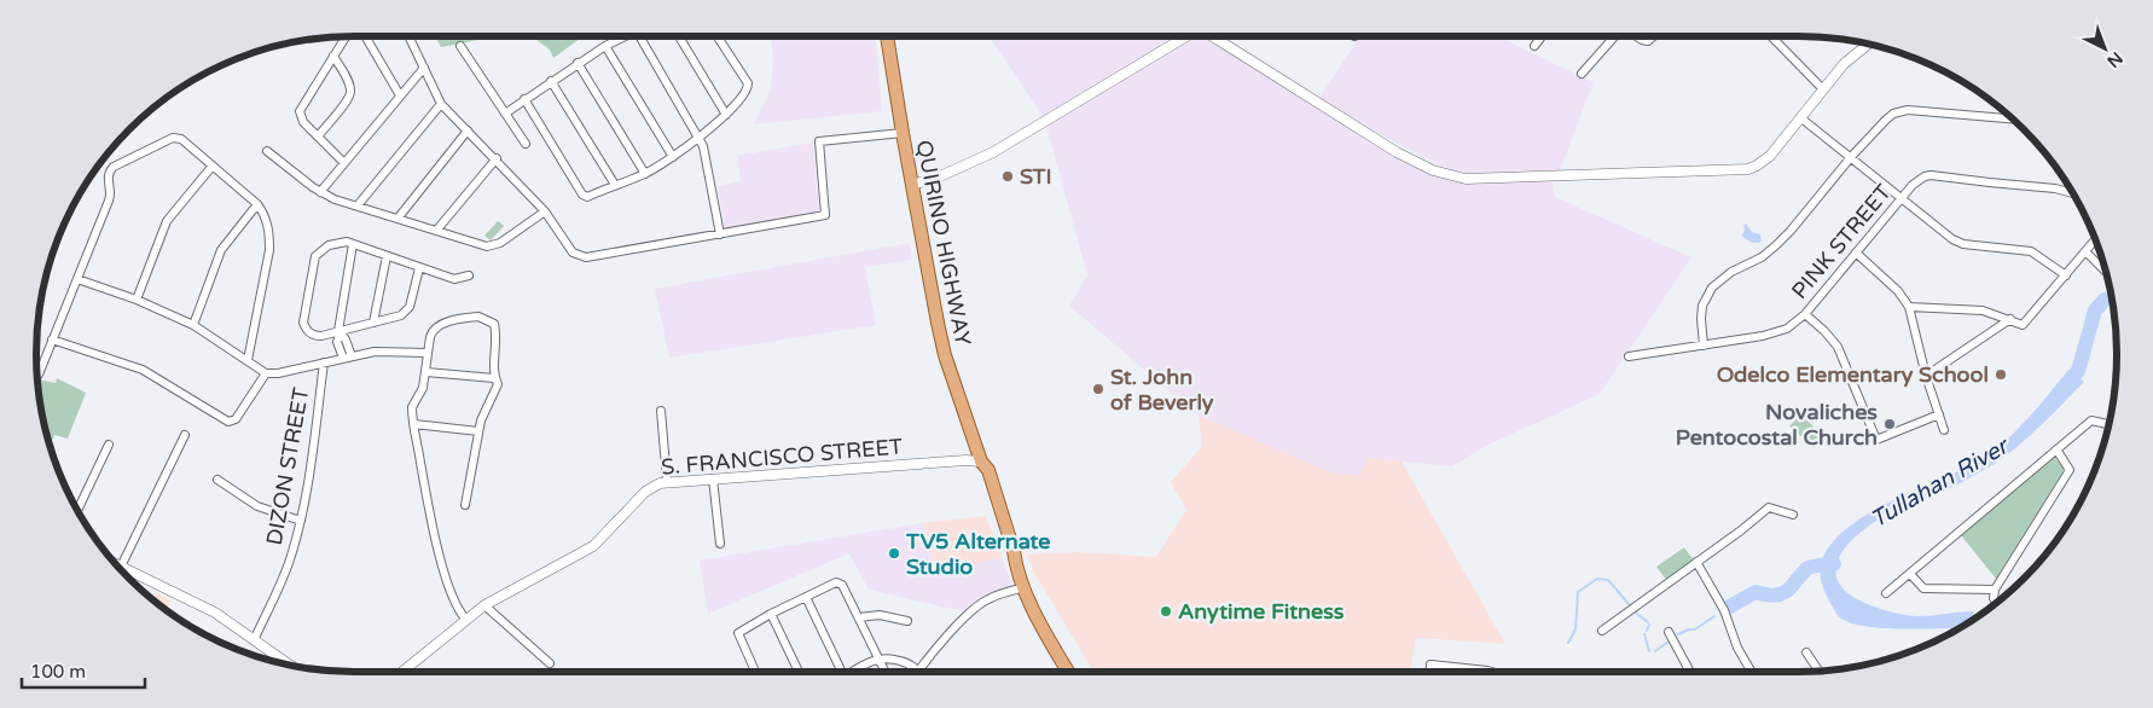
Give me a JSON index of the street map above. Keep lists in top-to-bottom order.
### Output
{
  "streets": {
    "main road": ["QUIRINO HIGHWAY"],
    "street": ["PINK STREET", "S. FRANCISCO STREET", "DIZON STREET"]
  },
  "crossings": [
    ["QUIRINO HIGHWAY", "S. FRANCISCO STREET"]
  ],
  "water": ["Tullahan River"],
  "places": [
    "STI",
    "Odelco Elementary School",
    "St. John of Beverly",
    "Novaliches Pentocostal Church",
    "TV5 Alternate Studio",
    "Anytime Fitness"
  ],
  "scale_bar": "100 m",
  "north": "bottom right"
}
